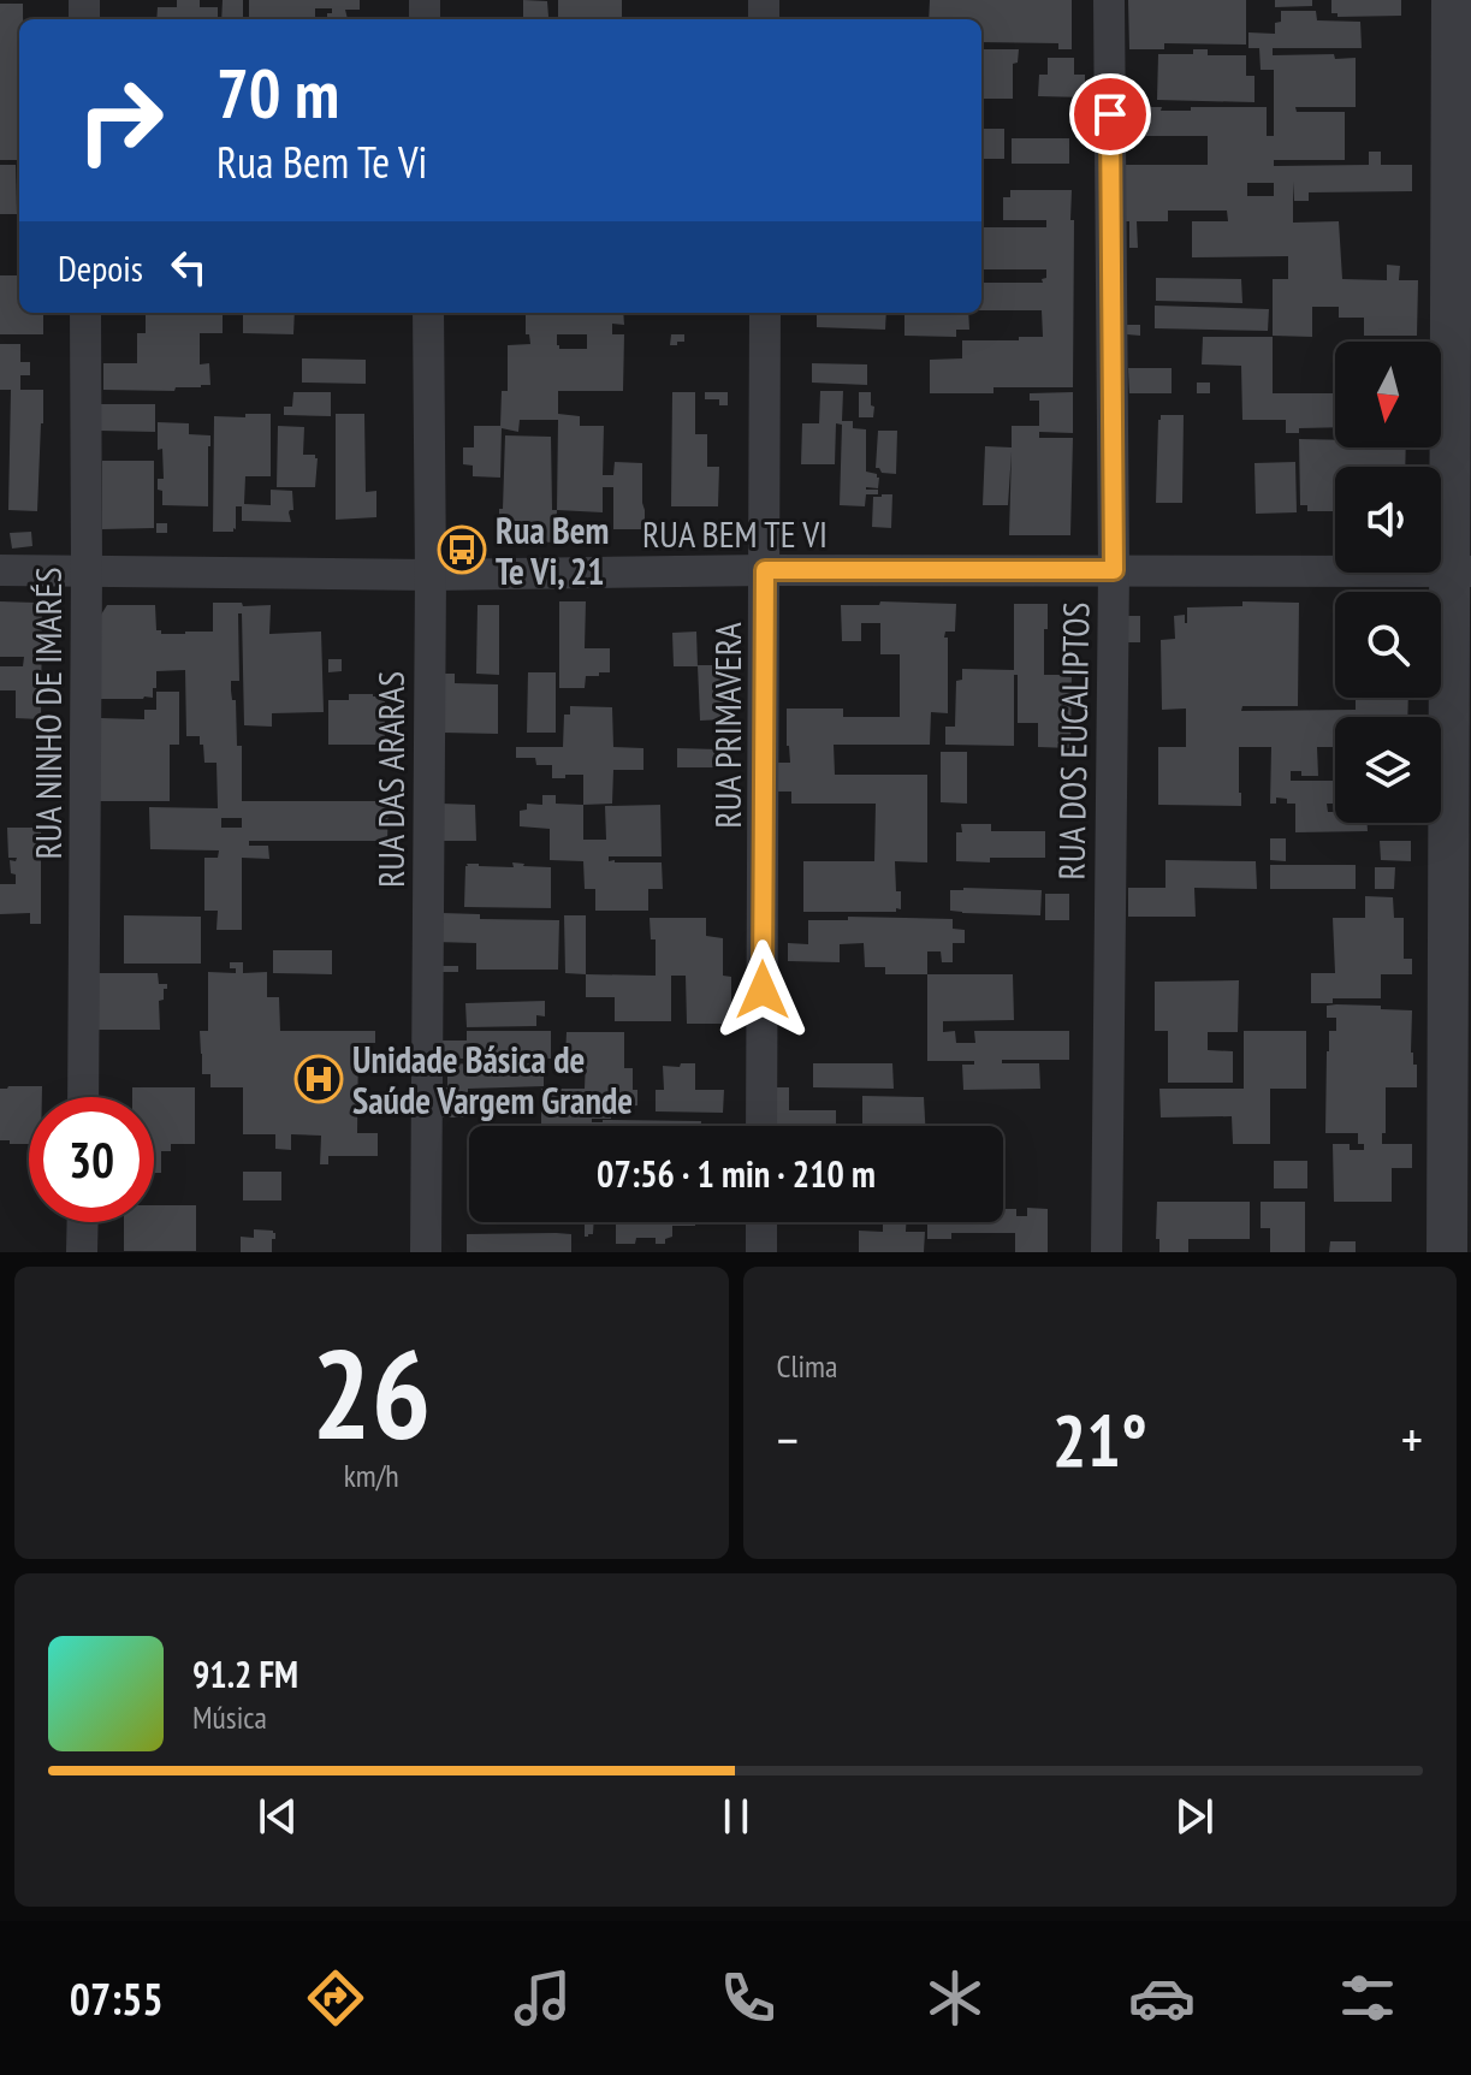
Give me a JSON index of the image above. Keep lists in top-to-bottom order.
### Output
{
  "streets": {
    "street": [
      "RUA BEM TE VI",
      "RUA NINHO DE IMARÉS",
      "RUA PRIMAVERA",
      "RUA DOS EUCALIPTOS",
      "RUA DAS ARARAS"
    ]
  },
  "crossings": [
    ["RUA BEM TE VI", "RUA NINHO DE IMARÉS"],
    ["RUA BEM TE VI", "RUA PRIMAVERA"],
    ["RUA BEM TE VI", "RUA DOS EUCALIPTOS"],
    ["RUA BEM TE VI", "RUA DAS ARARAS"]
  ],
  "places": {
    "bus stop": ["Rua Bem Te Vi, 21"],
    "hospital": ["Unidade Básica de Saúde Vargem Grande"]
  },
  "north": "bottom",
  "page": {
    "turn": ["70 m", "Rua Bem Te Vi"],
    "then": "Depois",
    "limit": "30",
    "trip": "07:56 · 1 min · 210 m",
    "tile": [
      ["26", "km/h"],
      "Clima"
    ],
    "heat": ["−", "21°", "+"],
    "song": ["91.2 FM", "Música"],
    "tabs": "07:55"
  }
}
